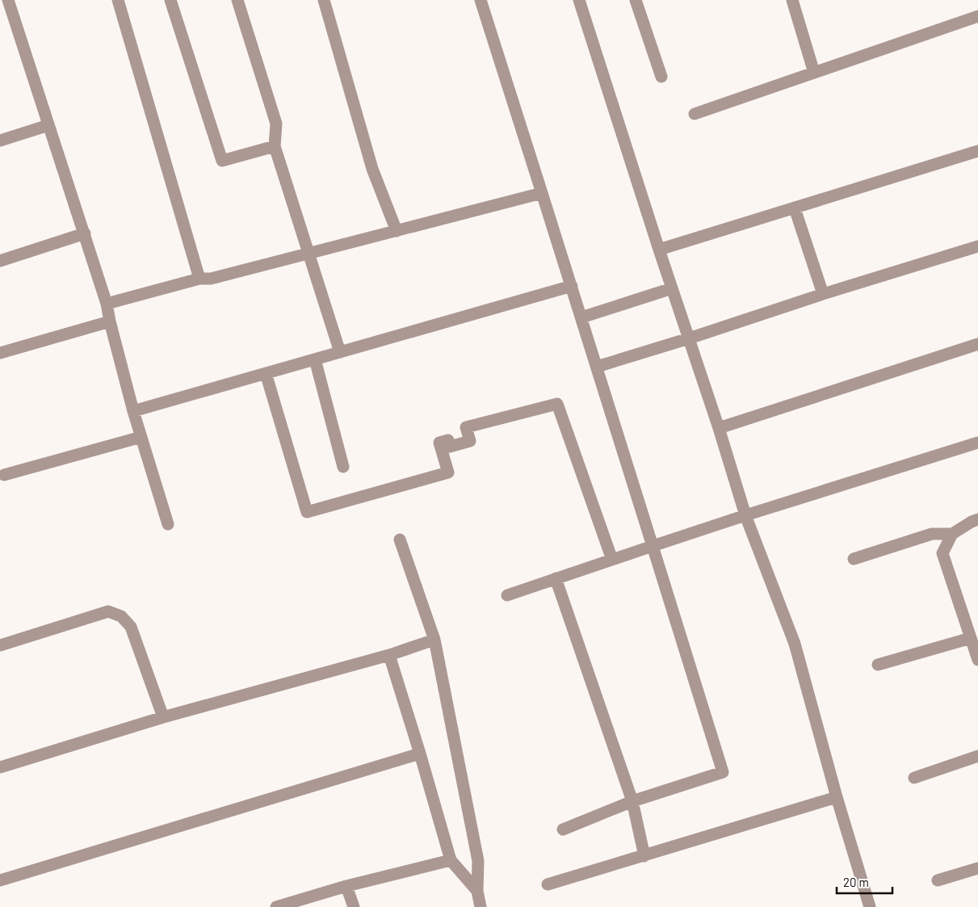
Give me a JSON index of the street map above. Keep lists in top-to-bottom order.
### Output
{
  "scale_bar": "20 m"
}
